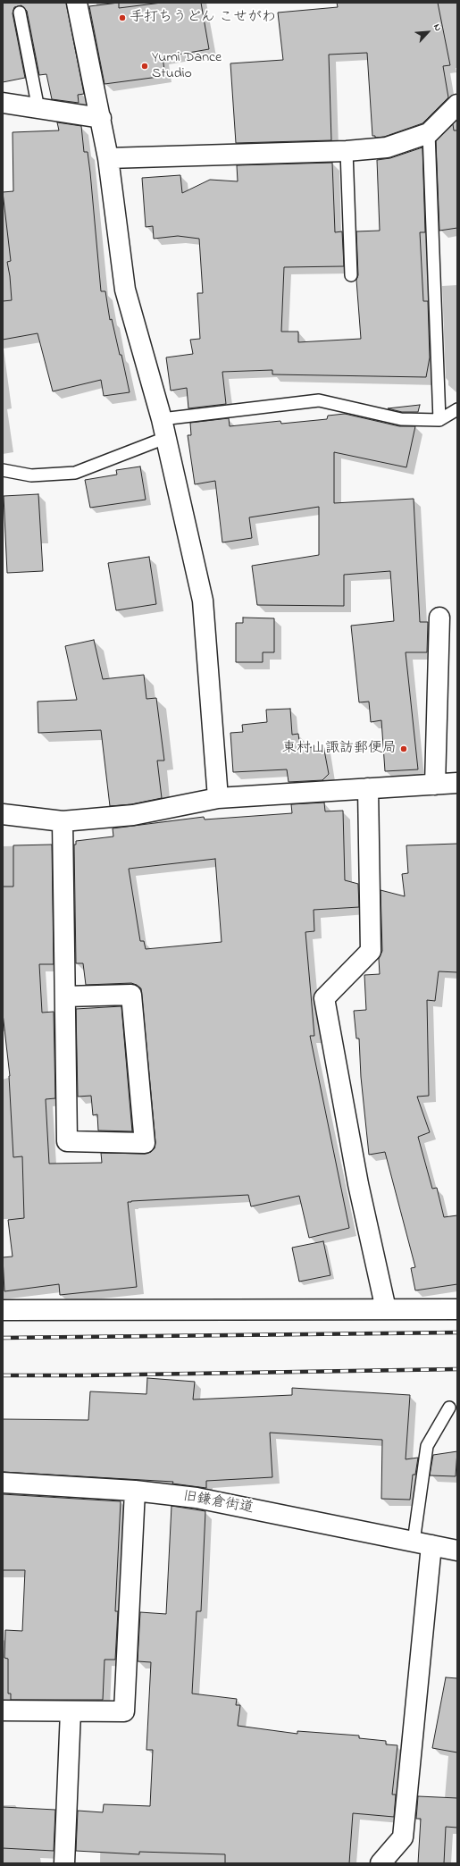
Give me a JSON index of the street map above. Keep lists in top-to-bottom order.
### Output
{
  "streets": {
    "street": ["旧鎌倉街道"]
  },
  "places": ["手打ちうどん こせがわ", "Yumi Dance Studio", "東村山諏訪郵便局"],
  "north": "top right"
}
